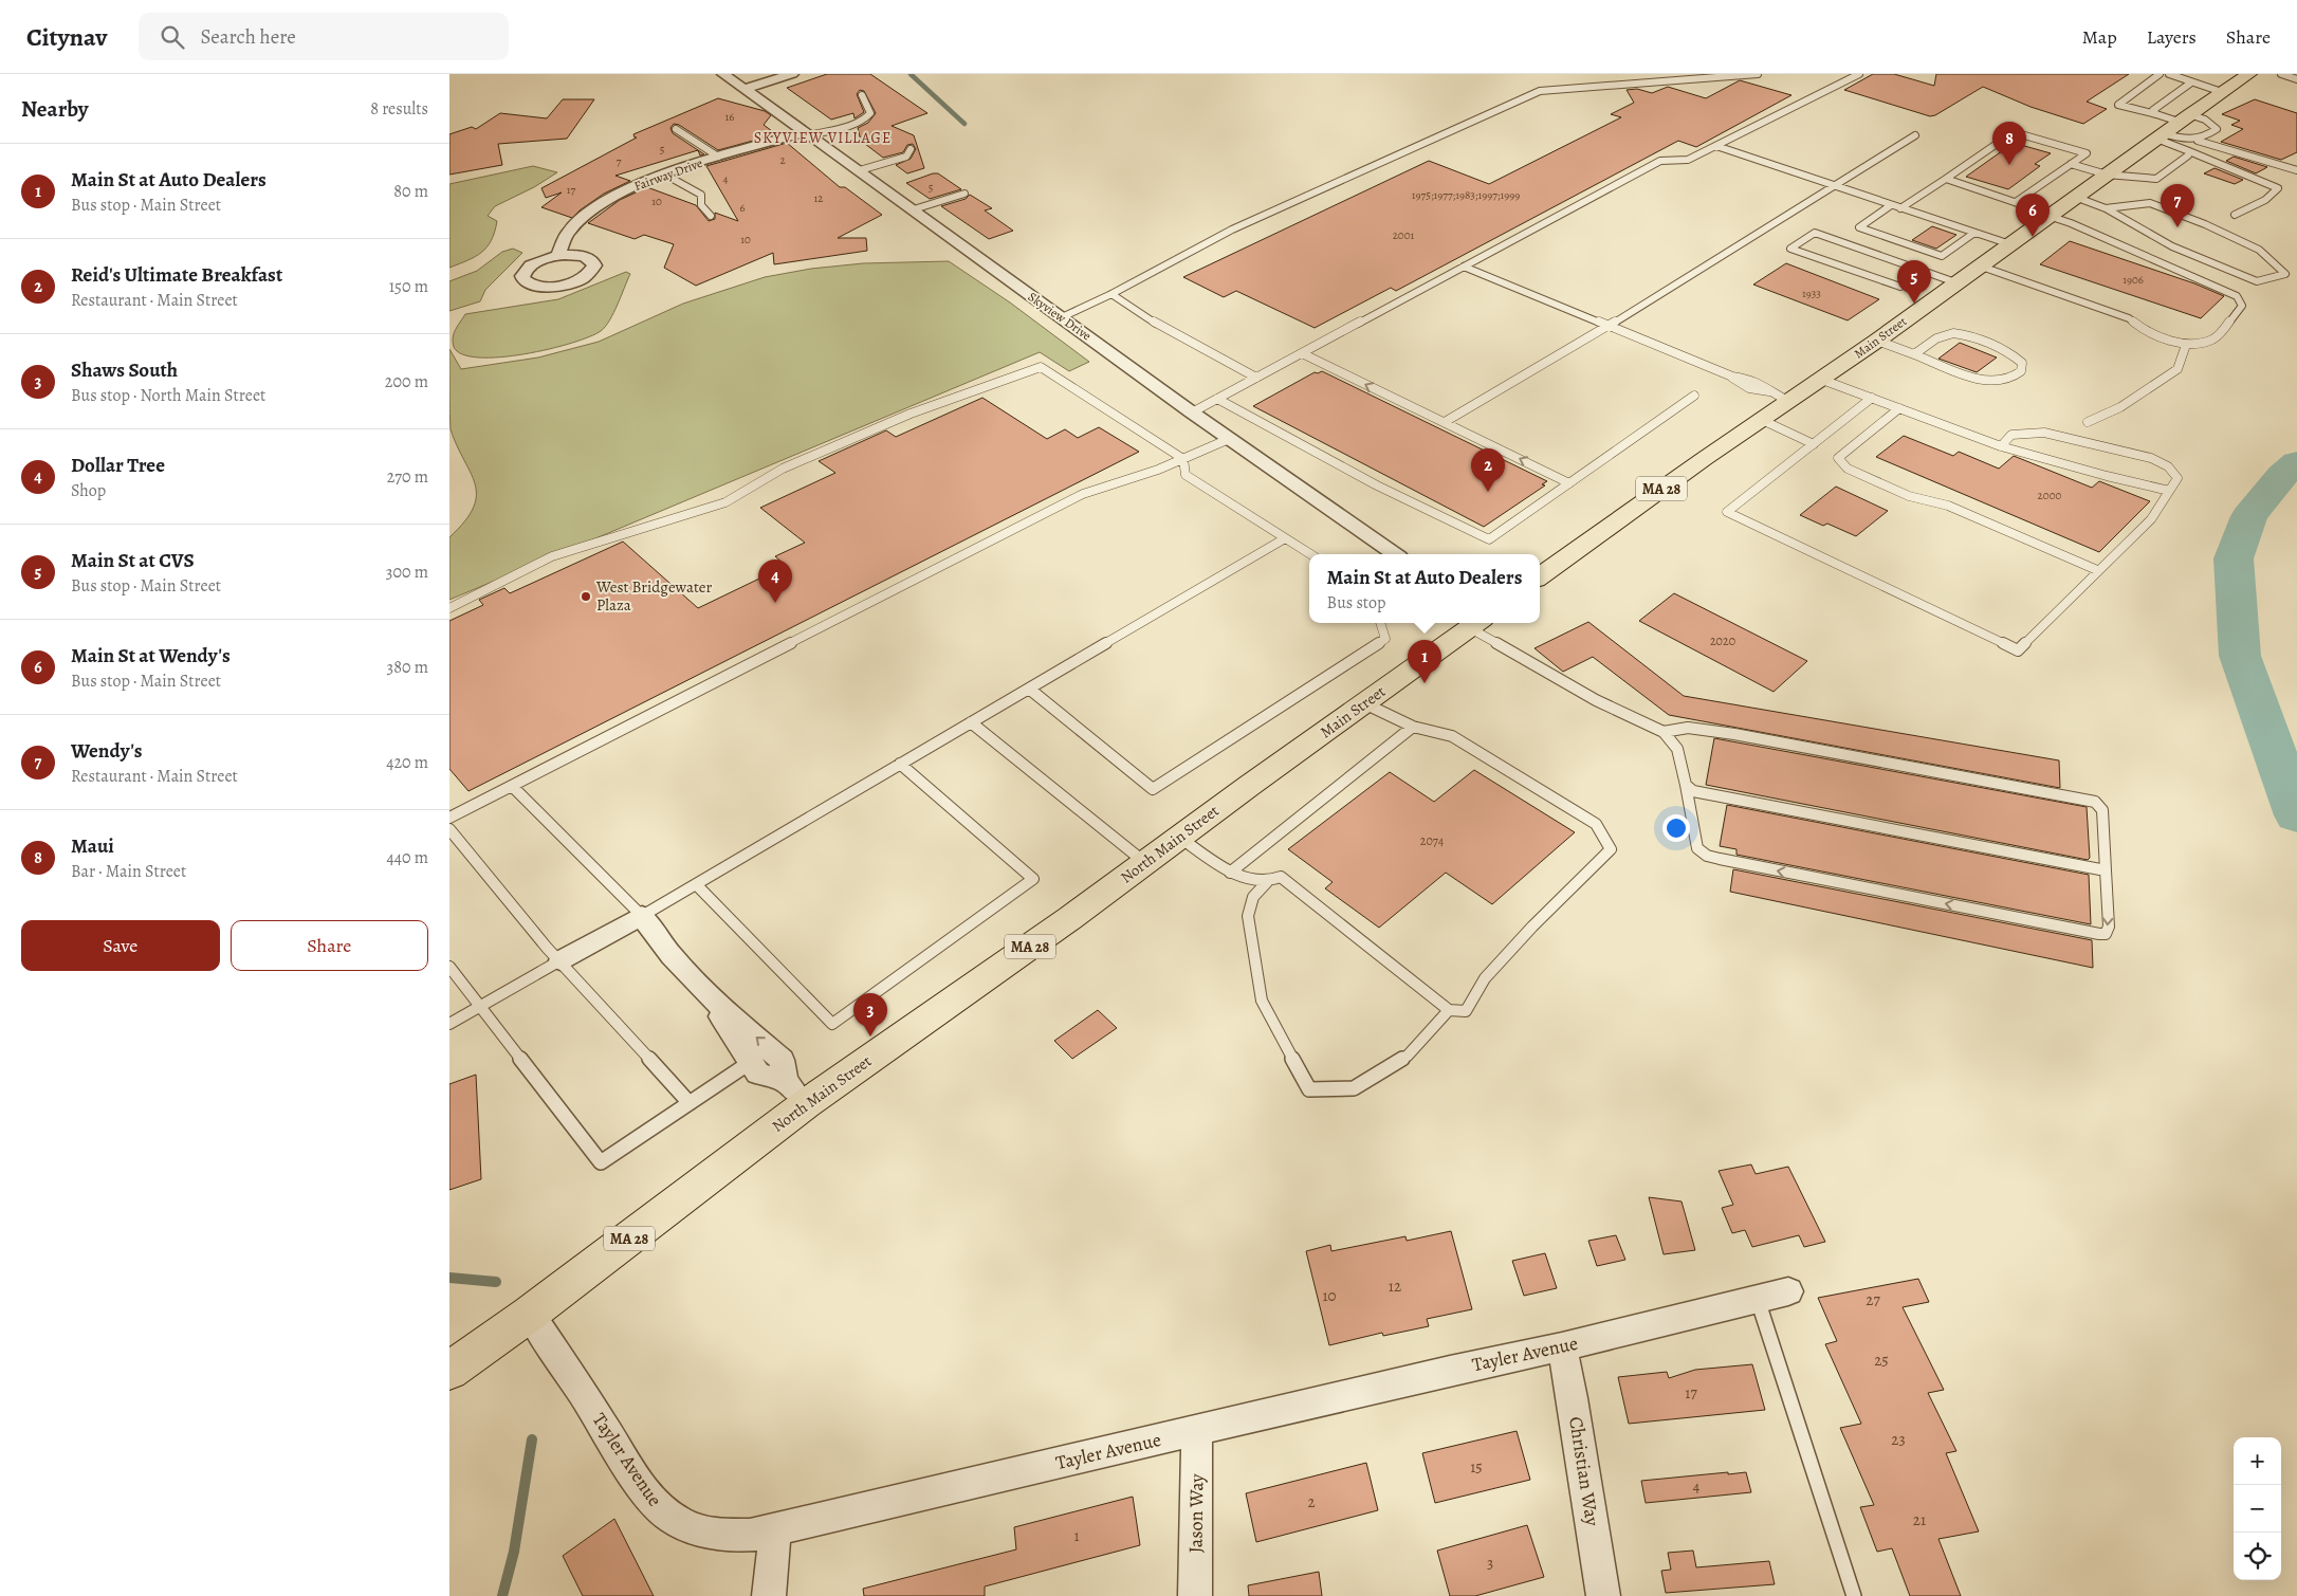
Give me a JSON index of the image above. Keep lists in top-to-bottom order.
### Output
{
  "streets": {
    "main road": ["Main Street", "MA 28", "North Main Street"],
    "street": [
      "Fairway Drive",
      "Skyview Drive",
      "Tayler Avenue",
      "Christian Way",
      "Jason Way"
    ]
  },
  "crossings": [
    ["Fairway Drive", "Skyview Drive"],
    ["Main Street", "North Main Street"],
    ["North Main Street", "Tayler Avenue"],
    ["Tayler Avenue", "Christian Way"],
    ["Tayler Avenue", "Jason Way"]
  ],
  "districts": ["SKYVIEW VILLAGE"],
  "places": ["West Bridgewater Plaza"],
  "house_numbers": [
    "16",
    "5",
    "2",
    "7",
    "4",
    "5",
    "17",
    "1975;1977;1983;1997;1999",
    "12",
    "10",
    "6",
    "2001",
    "10",
    "1906",
    "1933",
    "2000",
    "2020",
    "2074",
    "12",
    "10",
    "27",
    "25",
    "17",
    "23",
    "15",
    "4",
    "2",
    "21",
    "1",
    "3"
  ],
  "page": {
    "header": "Citynav",
    "search": "Search here",
    "nav": ["Map", "Layers", "Share"],
    "heading": ["Nearby", "8 results"],
    "pins": [
      "8",
      "7",
      "6",
      "5",
      "2",
      "4",
      "1",
      "3"
    ],
    "list": [
      {
        "mark": "1",
        "name": "Main St at Auto Dealers",
        "note": "Bus stop · Main Street",
        "value": "80 m"
      },
      {
        "mark": "2",
        "name": "Reid's Ultimate Breakfast",
        "note": "Restaurant · Main Street",
        "value": "150 m"
      },
      {
        "mark": "3",
        "name": "Shaws South",
        "note": "Bus stop · North Main Street",
        "value": "200 m"
      },
      {
        "mark": "4",
        "name": "Dollar Tree",
        "note": "Shop",
        "value": "270 m"
      },
      {
        "mark": "5",
        "name": "Main St at CVS",
        "note": "Bus stop · Main Street",
        "value": "300 m"
      },
      {
        "mark": "6",
        "name": "Main St at Wendy's",
        "note": "Bus stop · Main Street",
        "value": "380 m"
      },
      {
        "mark": "7",
        "name": "Wendy's",
        "note": "Restaurant · Main Street",
        "value": "420 m"
      },
      {
        "mark": "8",
        "name": "Maui",
        "note": "Bar · Main Street",
        "value": "440 m"
      }
    ],
    "popup": ["Main St at Auto Dealers", "Bus stop"],
    "buttons": ["Save", "Share"],
    "map_buttons": ["+", "−"]
  }
}
